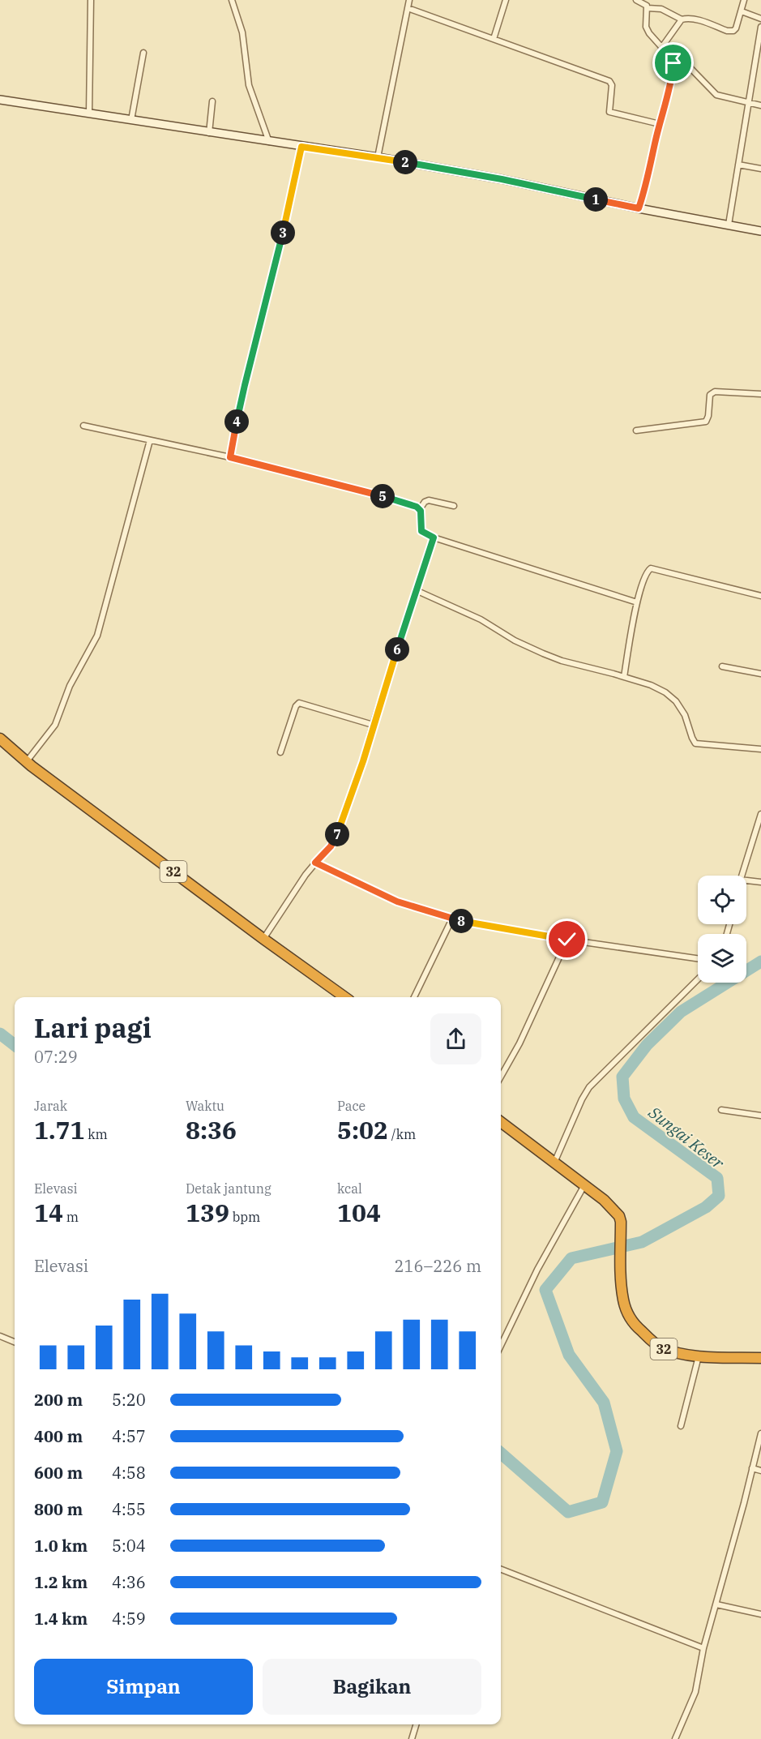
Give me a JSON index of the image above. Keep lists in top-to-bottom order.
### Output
{
  "streets": {
    "highway": ["32"]
  },
  "water": ["Sungai Keser"],
  "page": {
    "pins": [
      "2",
      "1",
      "3",
      "4",
      "5",
      "6",
      "7",
      "8"
    ],
    "heading": ["Lari pagi", "07:29"],
    "stats": [
      ["Jarak", "1.71 km"],
      ["Waktu", "8:36"],
      ["Pace", "5:02 /km"],
      ["Elevasi", "14 m"],
      ["Detak jantung", "139 bpm"],
      ["kcal", "104"]
    ],
    "chart": ["Elevasi", "216–226 m"],
    "list": [
      {
        "name": "200 m",
        "note": "5:20"
      },
      {
        "name": "400 m",
        "note": "4:57"
      },
      {
        "name": "600 m",
        "note": "4:58"
      },
      {
        "name": "800 m",
        "note": "4:55"
      },
      {
        "name": "1.0 km",
        "note": "5:04"
      },
      {
        "name": "1.2 km",
        "note": "4:36"
      },
      {
        "name": "1.4 km",
        "note": "4:59"
      }
    ],
    "buttons": ["Simpan", "Bagikan"]
  }
}
